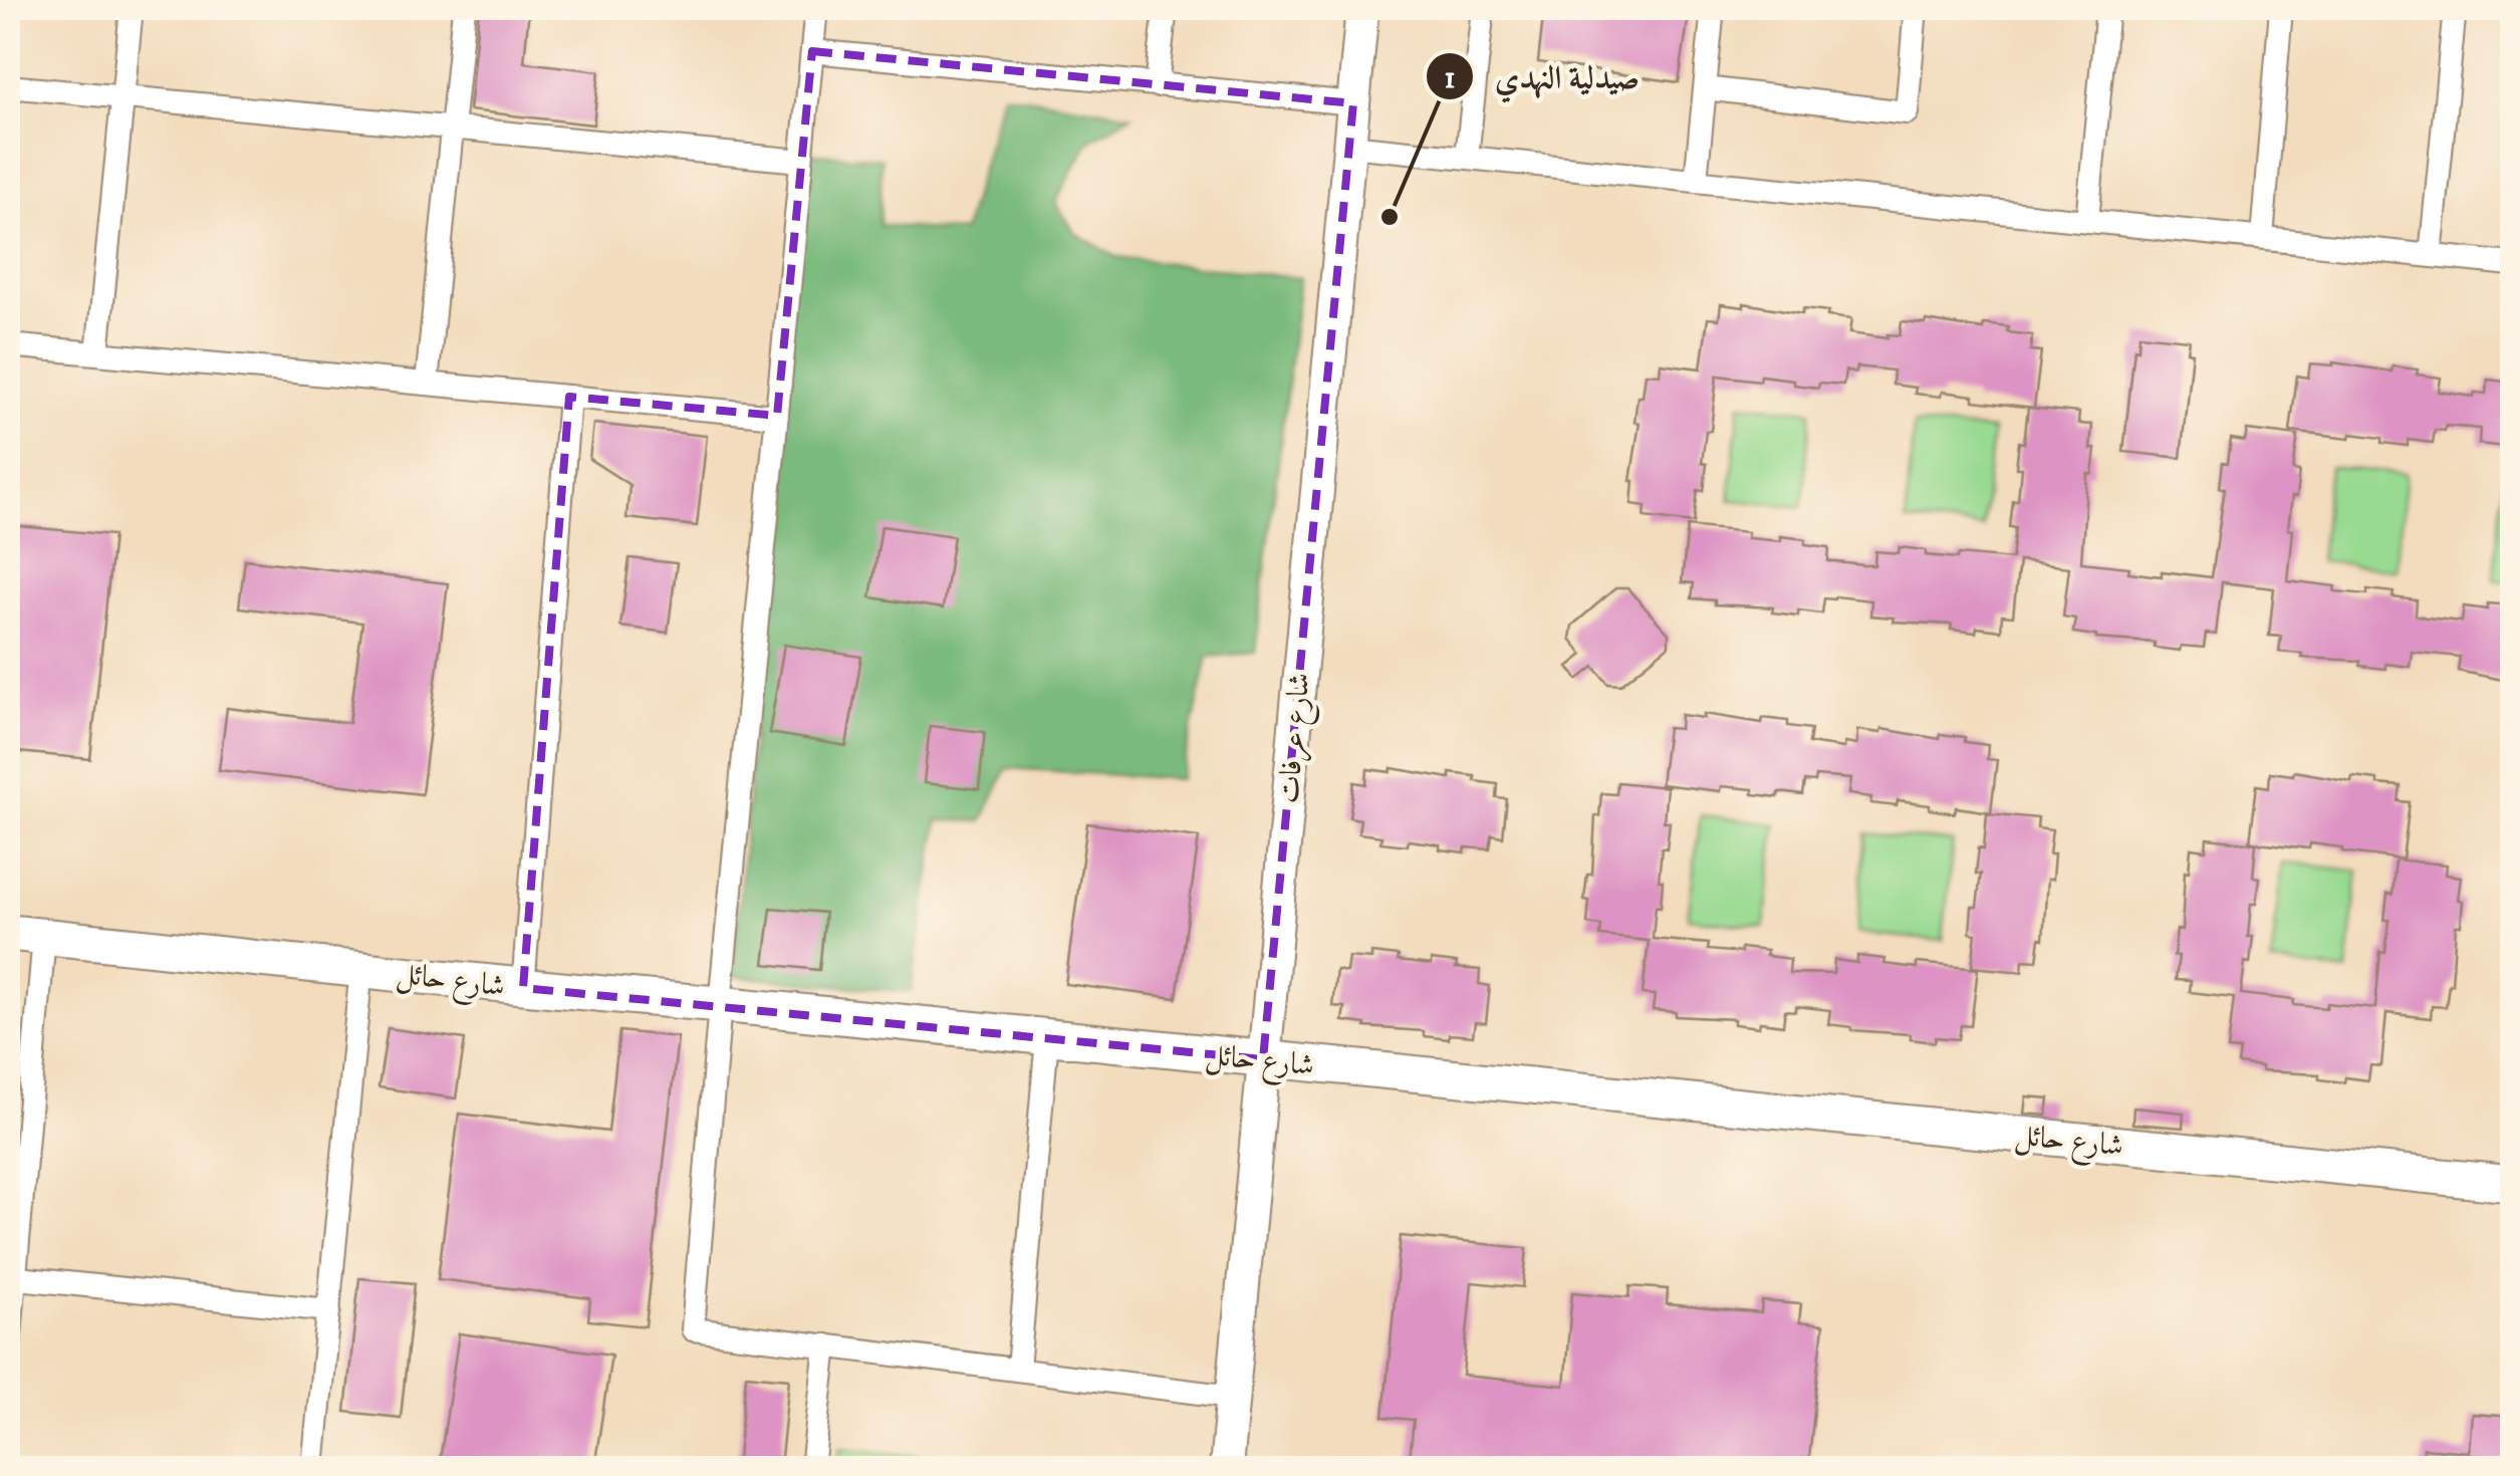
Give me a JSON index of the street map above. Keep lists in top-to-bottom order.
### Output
{
  "streets": {
    "main road": ["شارع حائل"],
    "street": ["شارع عرفات"]
  },
  "crossings": [
    ["شارع عرفات", "شارع حائل"]
  ],
  "places": ["صيدلية النهدي"]
}
